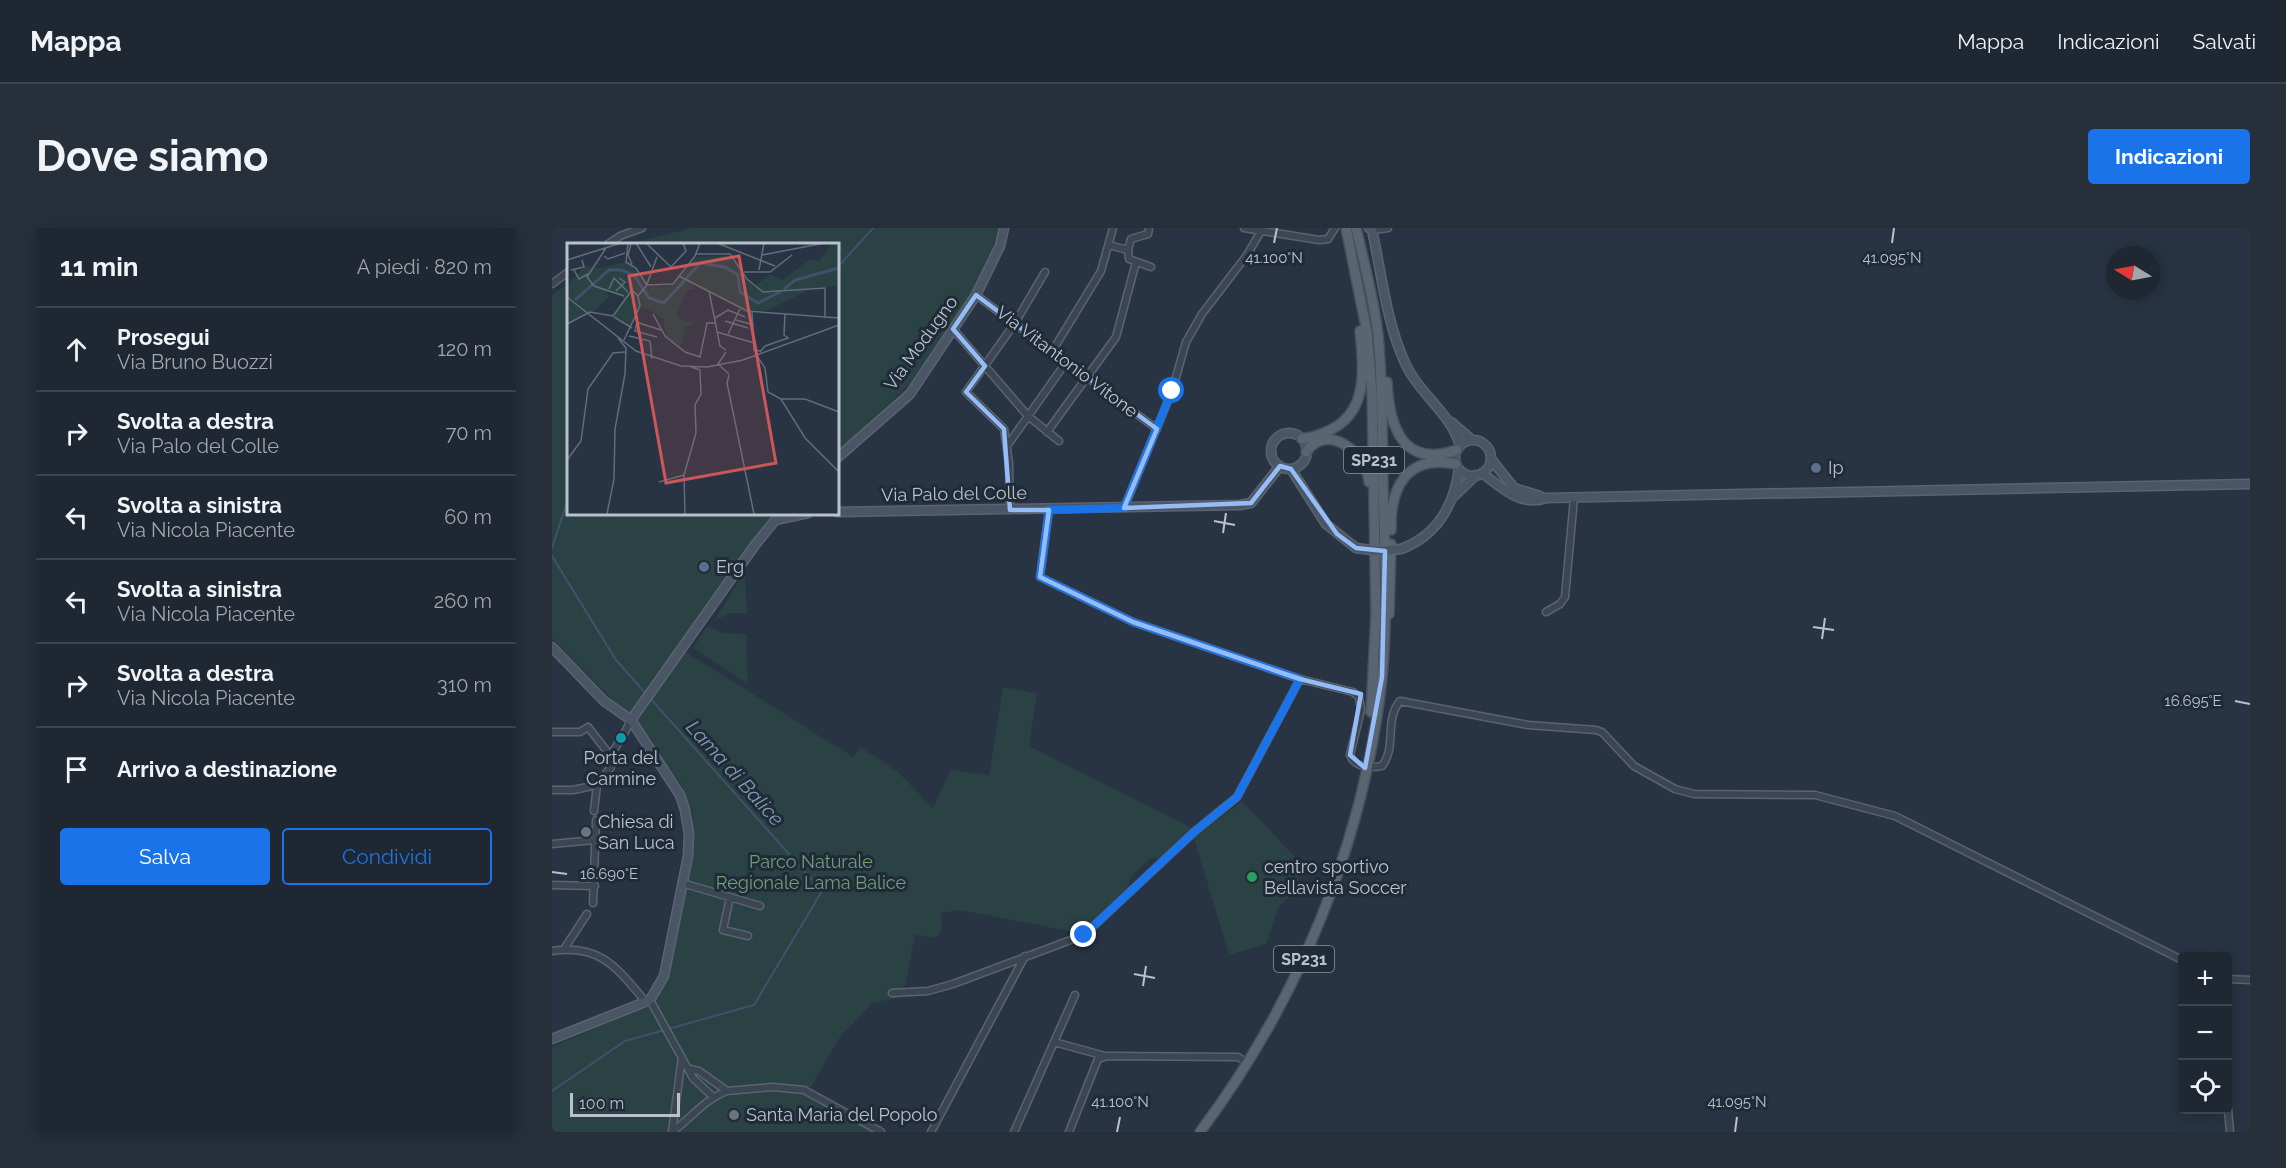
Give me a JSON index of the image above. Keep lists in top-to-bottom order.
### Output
{
  "streets": {
    "main road": ["SP231"],
    "street": ["Via Modugno", "Via Vitantonio Vitone", "Via Palo del Colle"]
  },
  "crossings": [
    ["Via Modugno", "Via Vitantonio Vitone"]
  ],
  "water": ["Lama di Balice"],
  "parks": ["Parco Naturale Regionale Lama Balice"],
  "places": [
    "Ip",
    "Erg",
    "Porta del Carmine",
    "Chiesa di San Luca",
    "centro sportivo Bellavista Soccer",
    "Santa Maria del Popolo"
  ],
  "scale_bar": "100 m",
  "north": "left",
  "page": {
    "header": "Mappa",
    "nav": ["Mappa", "Indicazioni", "Salvati"],
    "buttons": [
      "Indicazioni",
      ["Salva", "Condividi"]
    ],
    "title": "Dove siamo",
    "heading": ["11 min", "A piedi · 820 m"],
    "list": [
      ["Prosegui", "Via Bruno Buozzi", "120 m"],
      ["Svolta a destra", "Via Palo del Colle", "70 m"],
      ["Svolta a sinistra", "Via Nicola Piacente", "60 m"],
      ["Svolta a sinistra", "Via Nicola Piacente", "260 m"],
      ["Svolta a destra", "Via Nicola Piacente", "310 m"],
      "Arrivo a destinazione"
    ],
    "map_buttons": ["+", "−"],
    "scale": "100 m"
  },
  "coordinates": [
    "41.100°N",
    "41.095°N",
    "16.695°E",
    "16.690°E"
  ]
}
